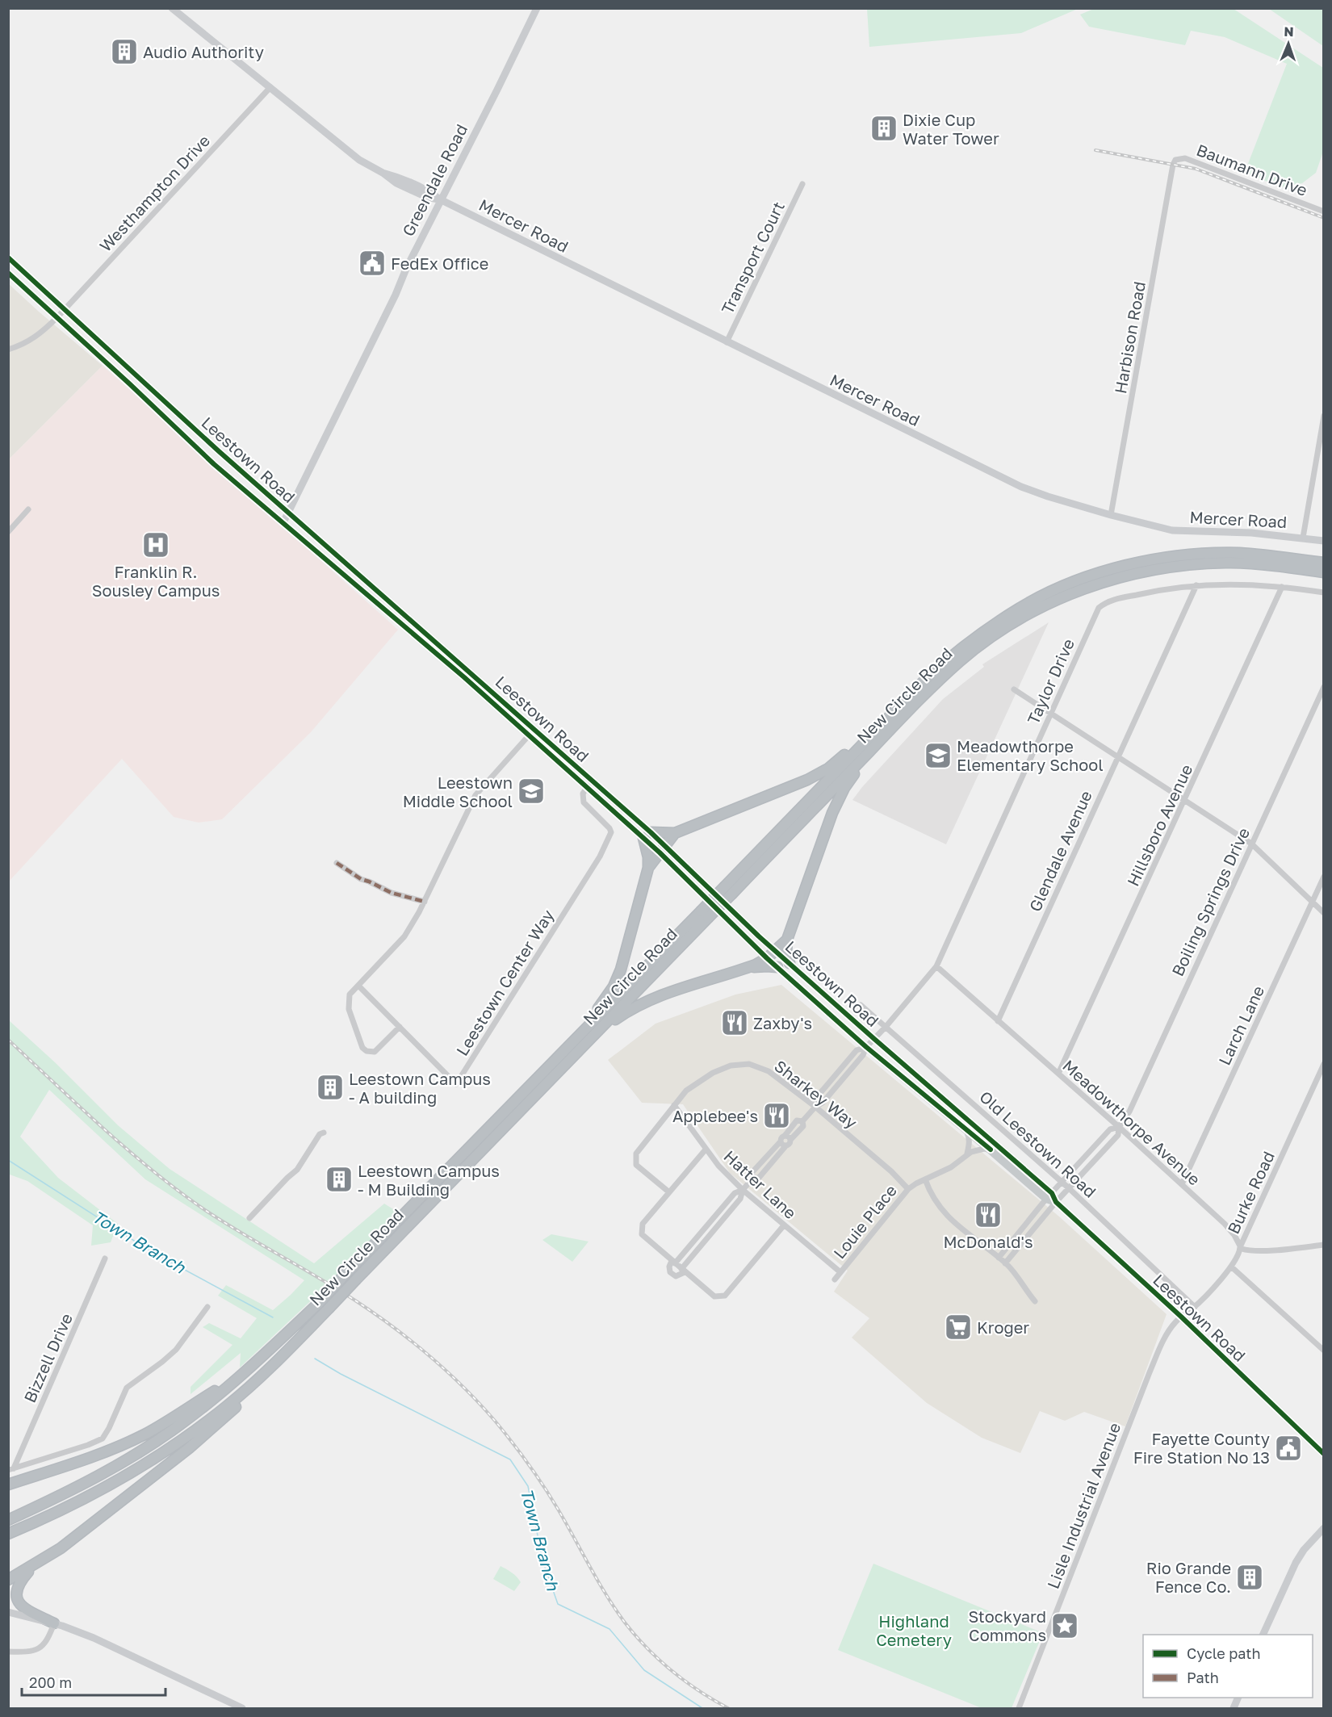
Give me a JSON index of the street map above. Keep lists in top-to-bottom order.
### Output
{
  "streets": {
    "highway": ["New Circle Road"],
    "main road": ["Leestown Road"],
    "street": [
      "Baumann Drive",
      "Greendale Road",
      "Westhampton Drive",
      "Mercer Road",
      "Transport Court",
      "Harbison Road",
      "Taylor Drive",
      "Hillsboro Avenue",
      "Glendale Avenue",
      "Boiling Springs Drive",
      "Leestown Center Way",
      "Larch Lane",
      "Sharkey Way",
      "Meadowthorpe Avenue",
      "Old Leestown Road",
      "Hatter Lane",
      "Burke Road",
      "Louie Place",
      "Bizzell Drive",
      "Lisle Industrial Avenue"
    ]
  },
  "crossings": [
    ["Baumann Drive", "Harbison Road"],
    ["Greendale Road", "Mercer Road"],
    ["Greendale Road", "Leestown Road"],
    ["Westhampton Drive", "Mercer Road"],
    ["Westhampton Drive", "Leestown Road"],
    ["Mercer Road", "Transport Court"],
    ["Mercer Road", "Harbison Road"],
    ["Leestown Road", "Taylor Drive"],
    ["Leestown Road", "Boiling Springs Drive"],
    ["Leestown Road", "Leestown Center Way"],
    ["Leestown Road", "Burke Road"],
    ["Leestown Road", "Louie Place"],
    ["Leestown Road", "Lisle Industrial Avenue"],
    ["Taylor Drive", "Hillsboro Avenue"],
    ["Taylor Drive", "Glendale Avenue"],
    ["Taylor Drive", "Sharkey Way"],
    ["Taylor Drive", "Meadowthorpe Avenue"],
    ["Taylor Drive", "Old Leestown Road"],
    ["Hillsboro Avenue", "Meadowthorpe Avenue"],
    ["Glendale Avenue", "Meadowthorpe Avenue"],
    ["Boiling Springs Drive", "Meadowthorpe Avenue"],
    ["Boiling Springs Drive", "Old Leestown Road"],
    ["Larch Lane", "Meadowthorpe Avenue"],
    ["Sharkey Way", "Hatter Lane"],
    ["Sharkey Way", "Louie Place"],
    ["Meadowthorpe Avenue", "Burke Road"],
    ["Old Leestown Road", "Burke Road"],
    ["Hatter Lane", "Louie Place"],
    ["Burke Road", "Lisle Industrial Avenue"]
  ],
  "water": ["Town Branch"],
  "parks": ["Highland Cemetery"],
  "places": {
    "building": [
      "Audio Authority",
      "Dixie Cup Water Tower",
      "Leestown Campus - A building",
      "Leestown Campus - M Building",
      "Rio Grande Fence Co."
    ],
    "public building": ["FedEx Office", "Fayette County Fire Station No 13"],
    "hospital": ["Franklin R. Sousley Campus"],
    "school or university": ["Meadowthorpe Elementary School", "Leestown Middle School"],
    "restaurant": ["Zaxby's", "Applebee's", "McDonald's"],
    "supermarket": ["Kroger"],
    "place": ["Stockyard Commons"]
  },
  "legend": ["Cycle path", "Path"],
  "scale_bar": "200 m",
  "north": "top"
}
